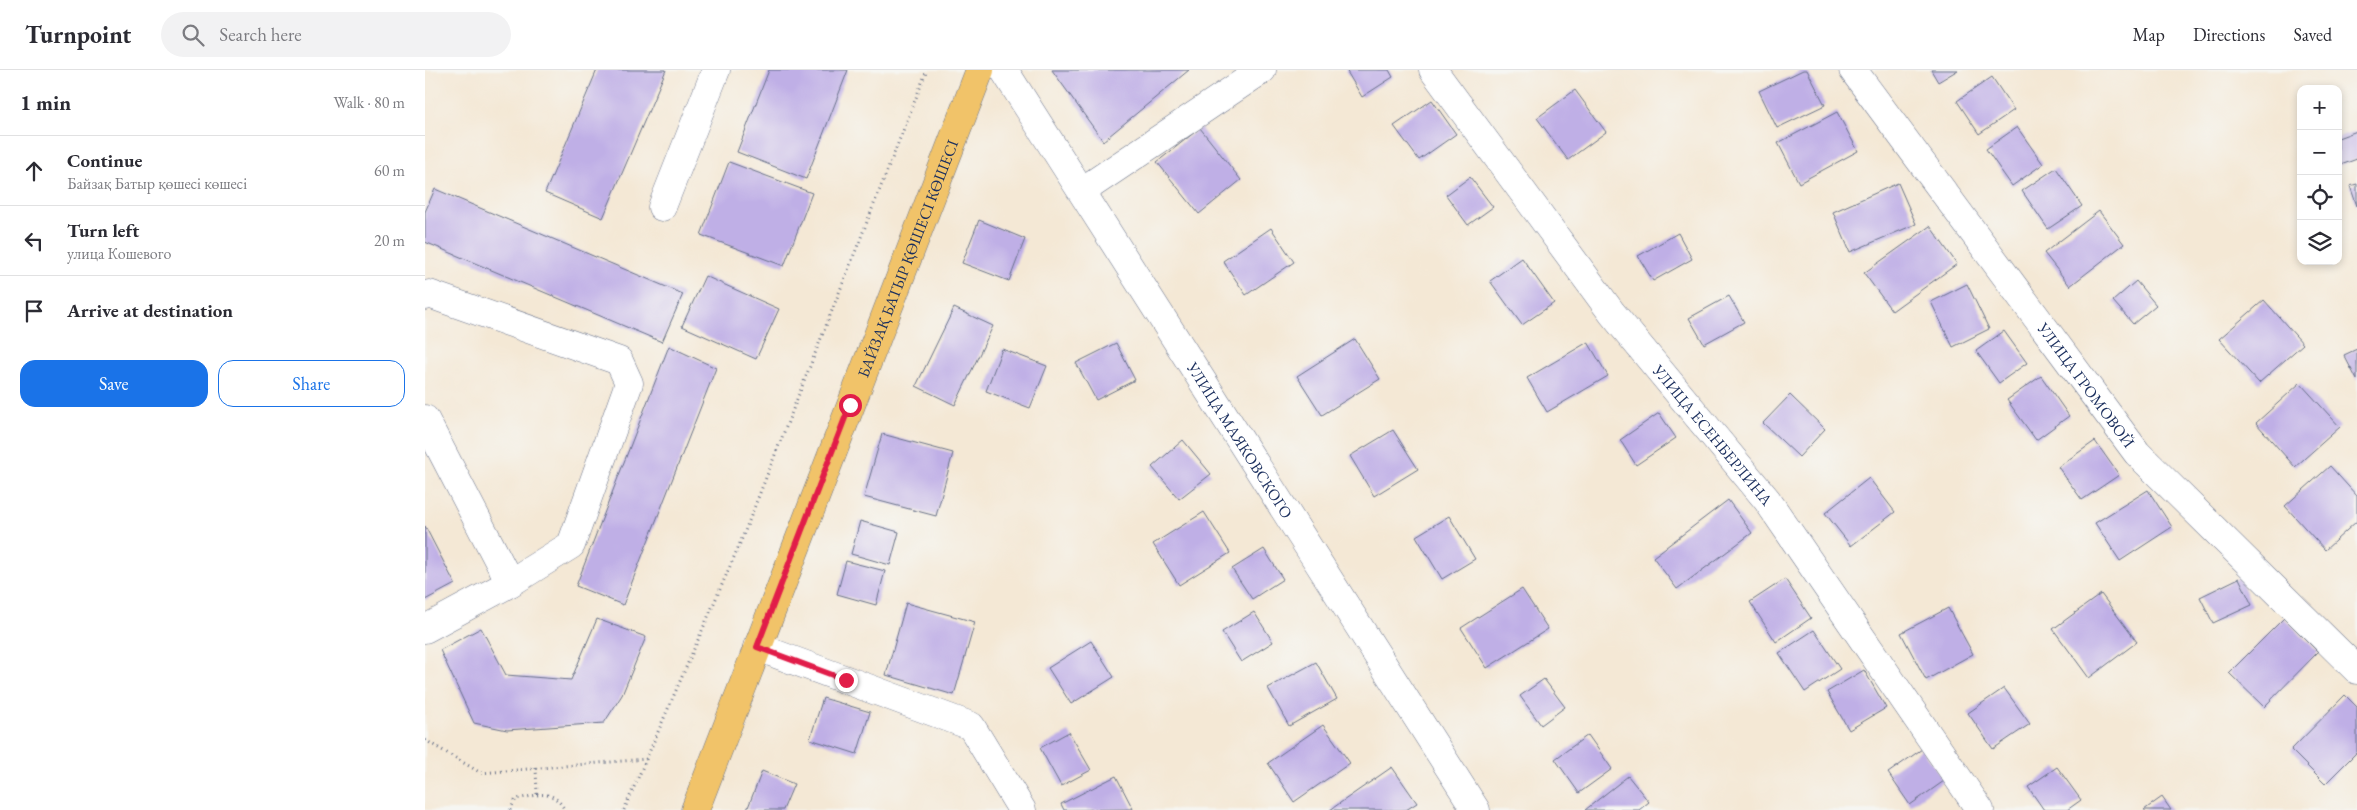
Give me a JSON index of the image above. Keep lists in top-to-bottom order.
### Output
{
  "streets": {
    "main road": ["БАЙЗАҚ БАТЫР ҚӨШЕСІ КӨШЕСІ"],
    "street": ["УЛИЦА ГРОМОВОЙ", "УЛИЦА ЕСЕНБЕРЛИНА", "УЛИЦА МАЯКОВСКОГО"]
  },
  "page": {
    "header": "Turnpoint",
    "search": "Search here",
    "nav": ["Map", "Directions", "Saved"],
    "heading": ["1 min", "Walk · 80 m"],
    "map_buttons": ["+", "−"],
    "list": [
      ["Continue", "Байзақ Батыр қөшесі көшесі", "60 m"],
      ["Turn left", "улица Кошевого", "20 m"],
      "Arrive at destination"
    ],
    "buttons": ["Save", "Share"]
  }
}
